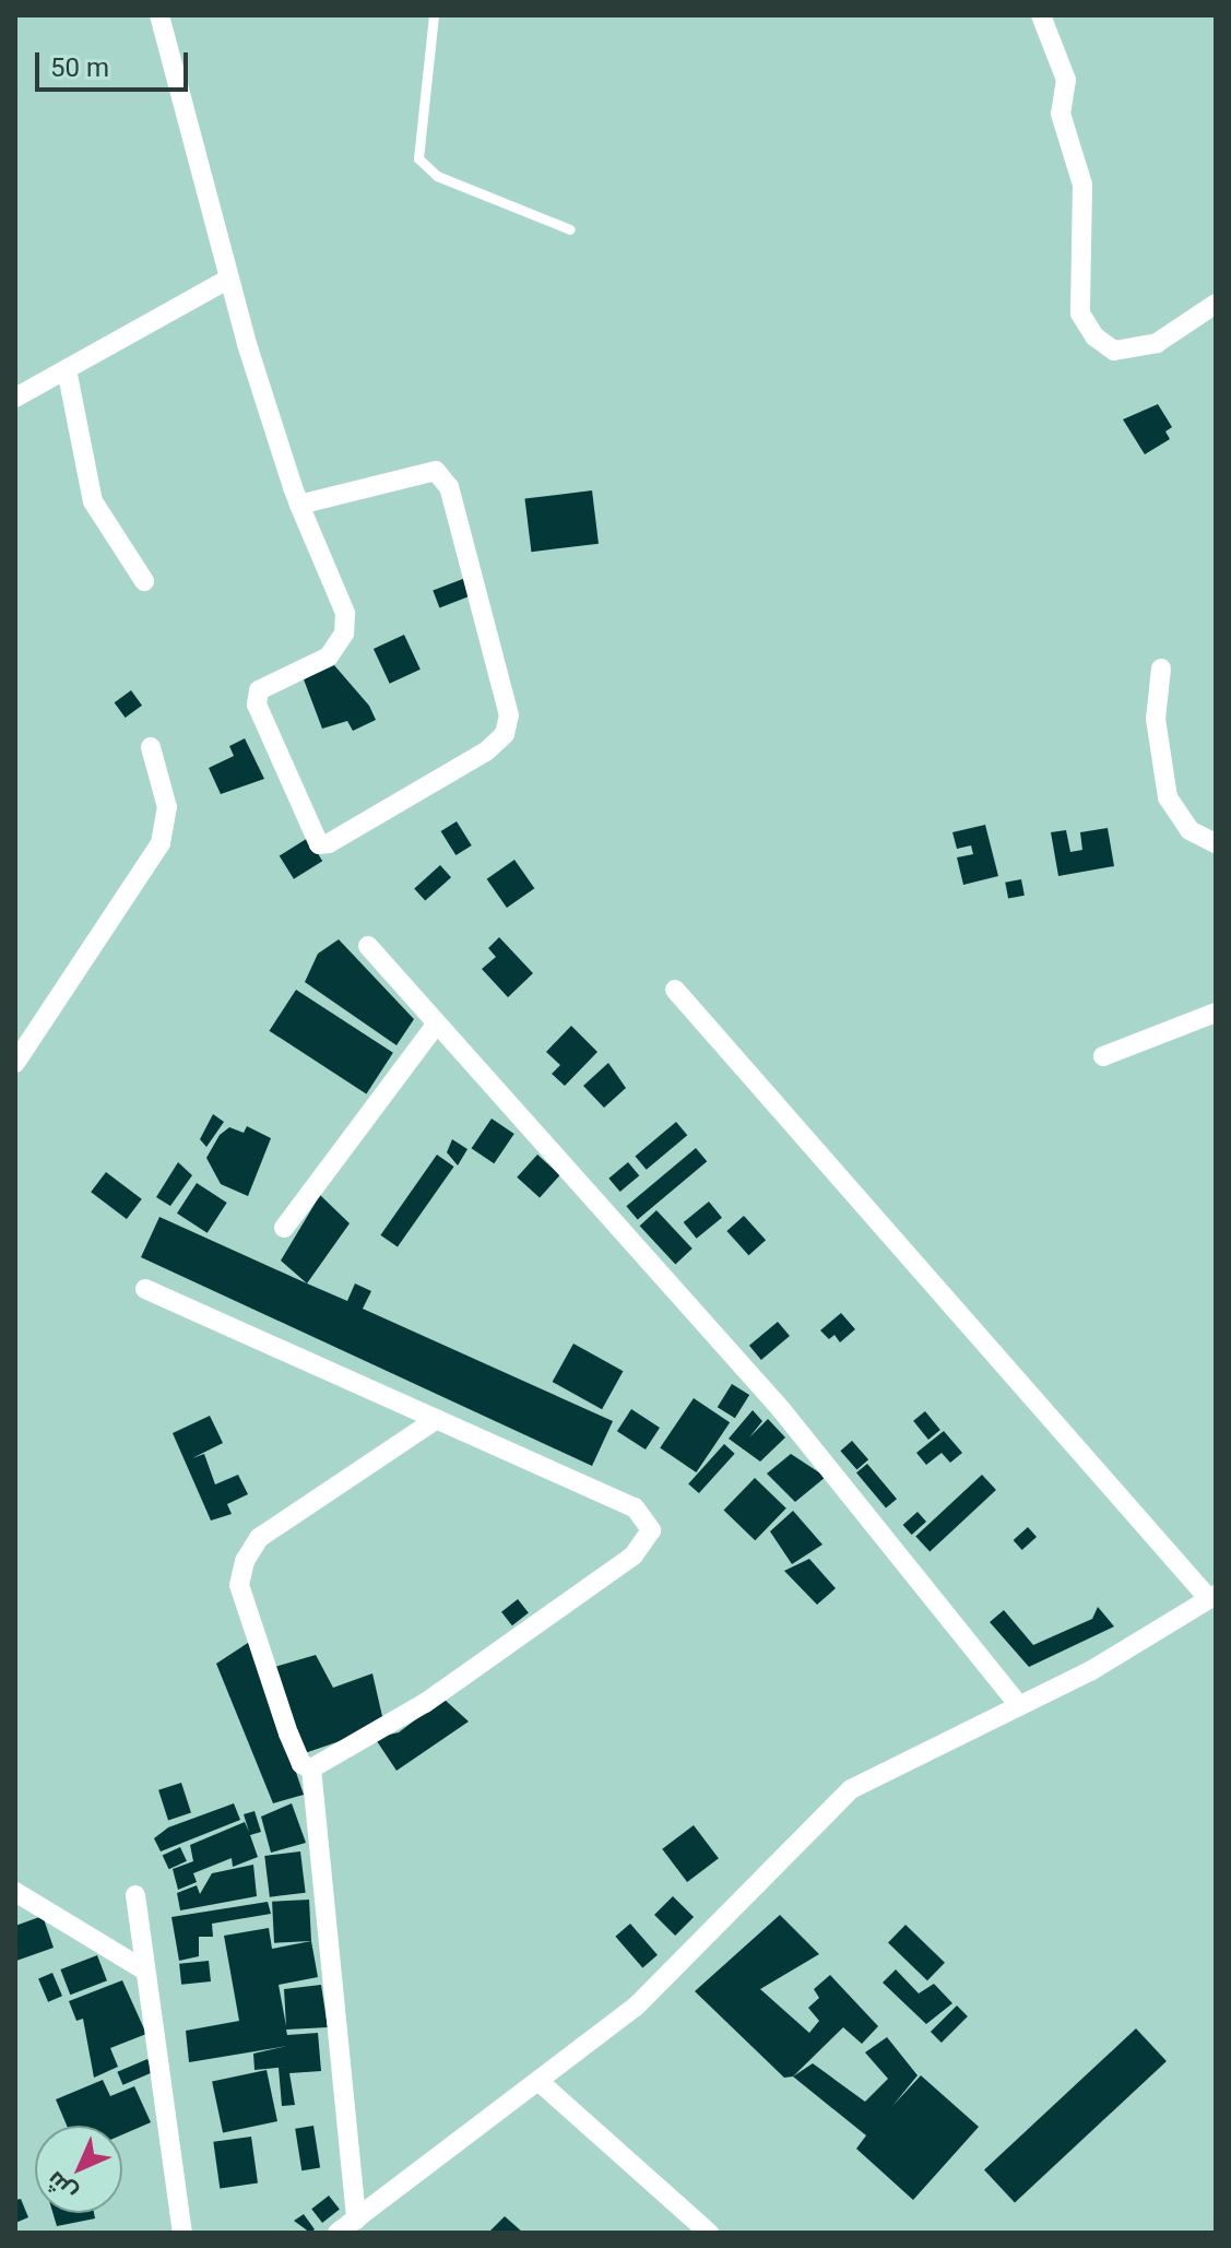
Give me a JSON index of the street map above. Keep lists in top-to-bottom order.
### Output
{
  "scale_bar": "50 m",
  "north": "bottom left"
}
